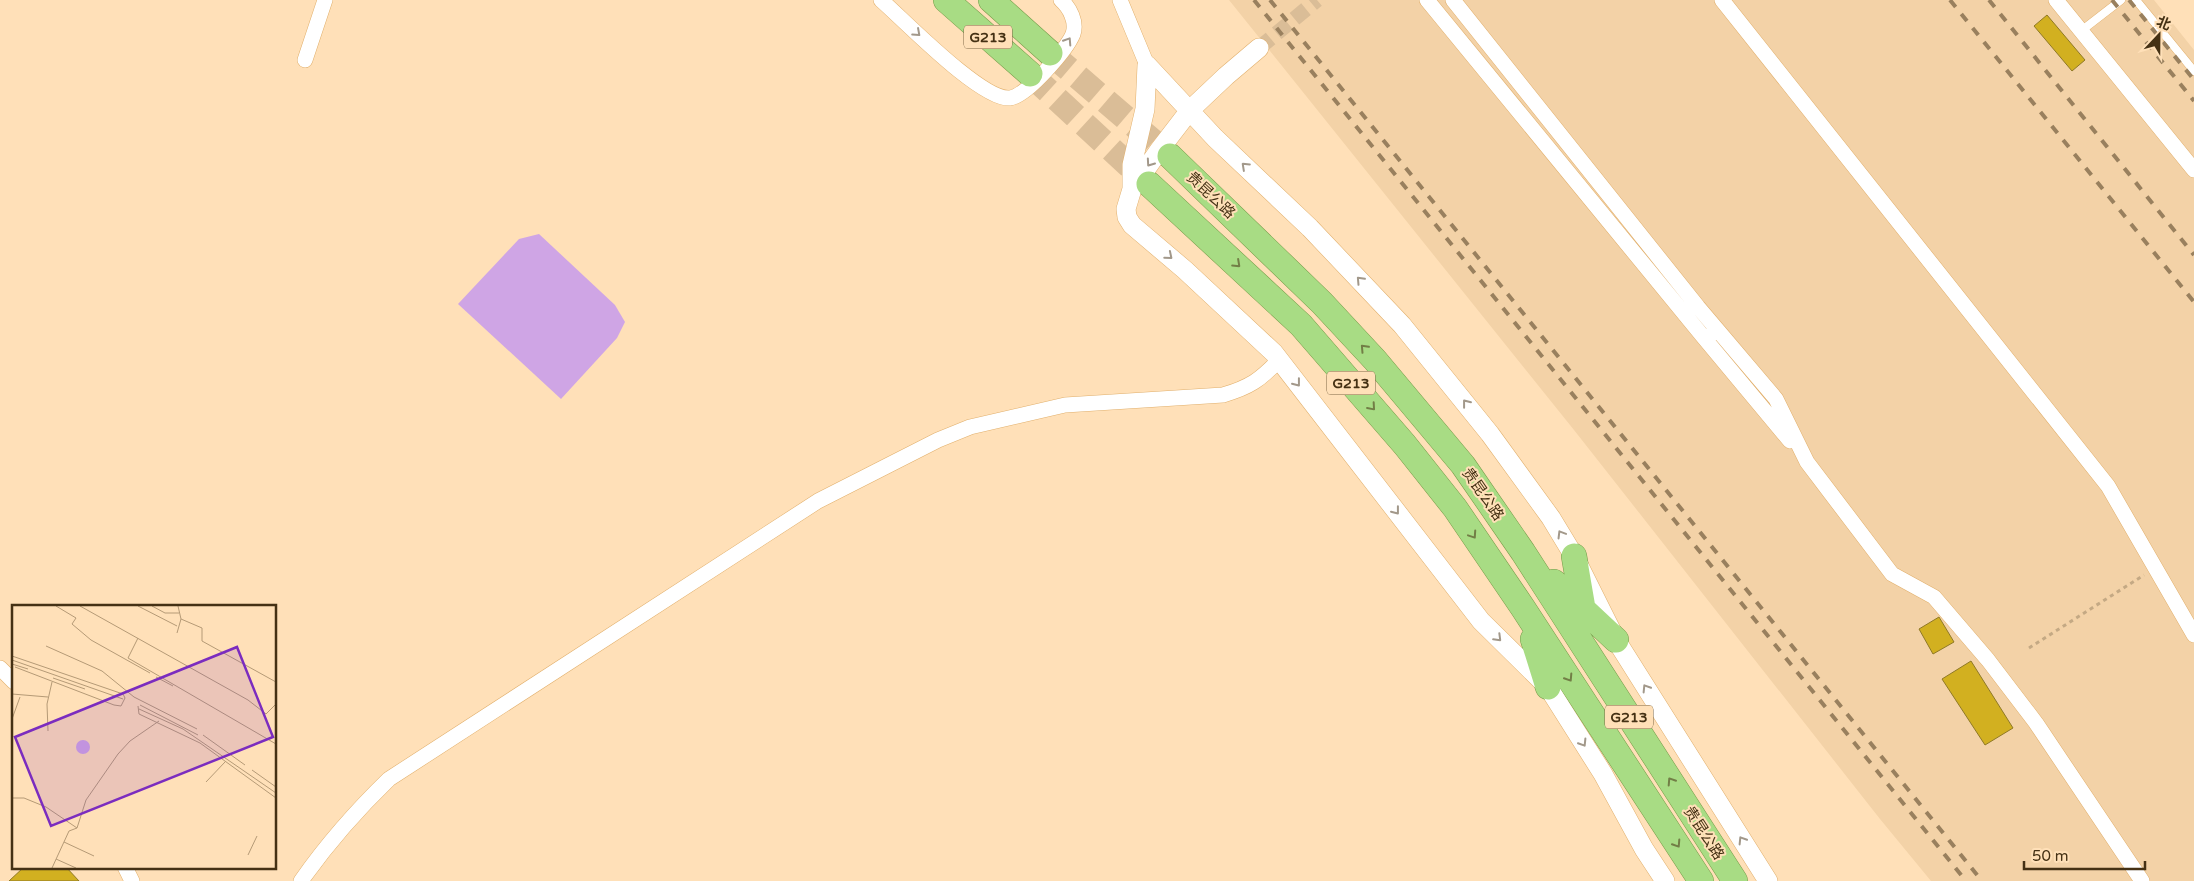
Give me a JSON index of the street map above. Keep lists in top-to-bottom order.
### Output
{
  "streets": {
    "highway": ["G213", "贵昆公路"]
  },
  "scale_bar": "50 m",
  "north": "top"
}
